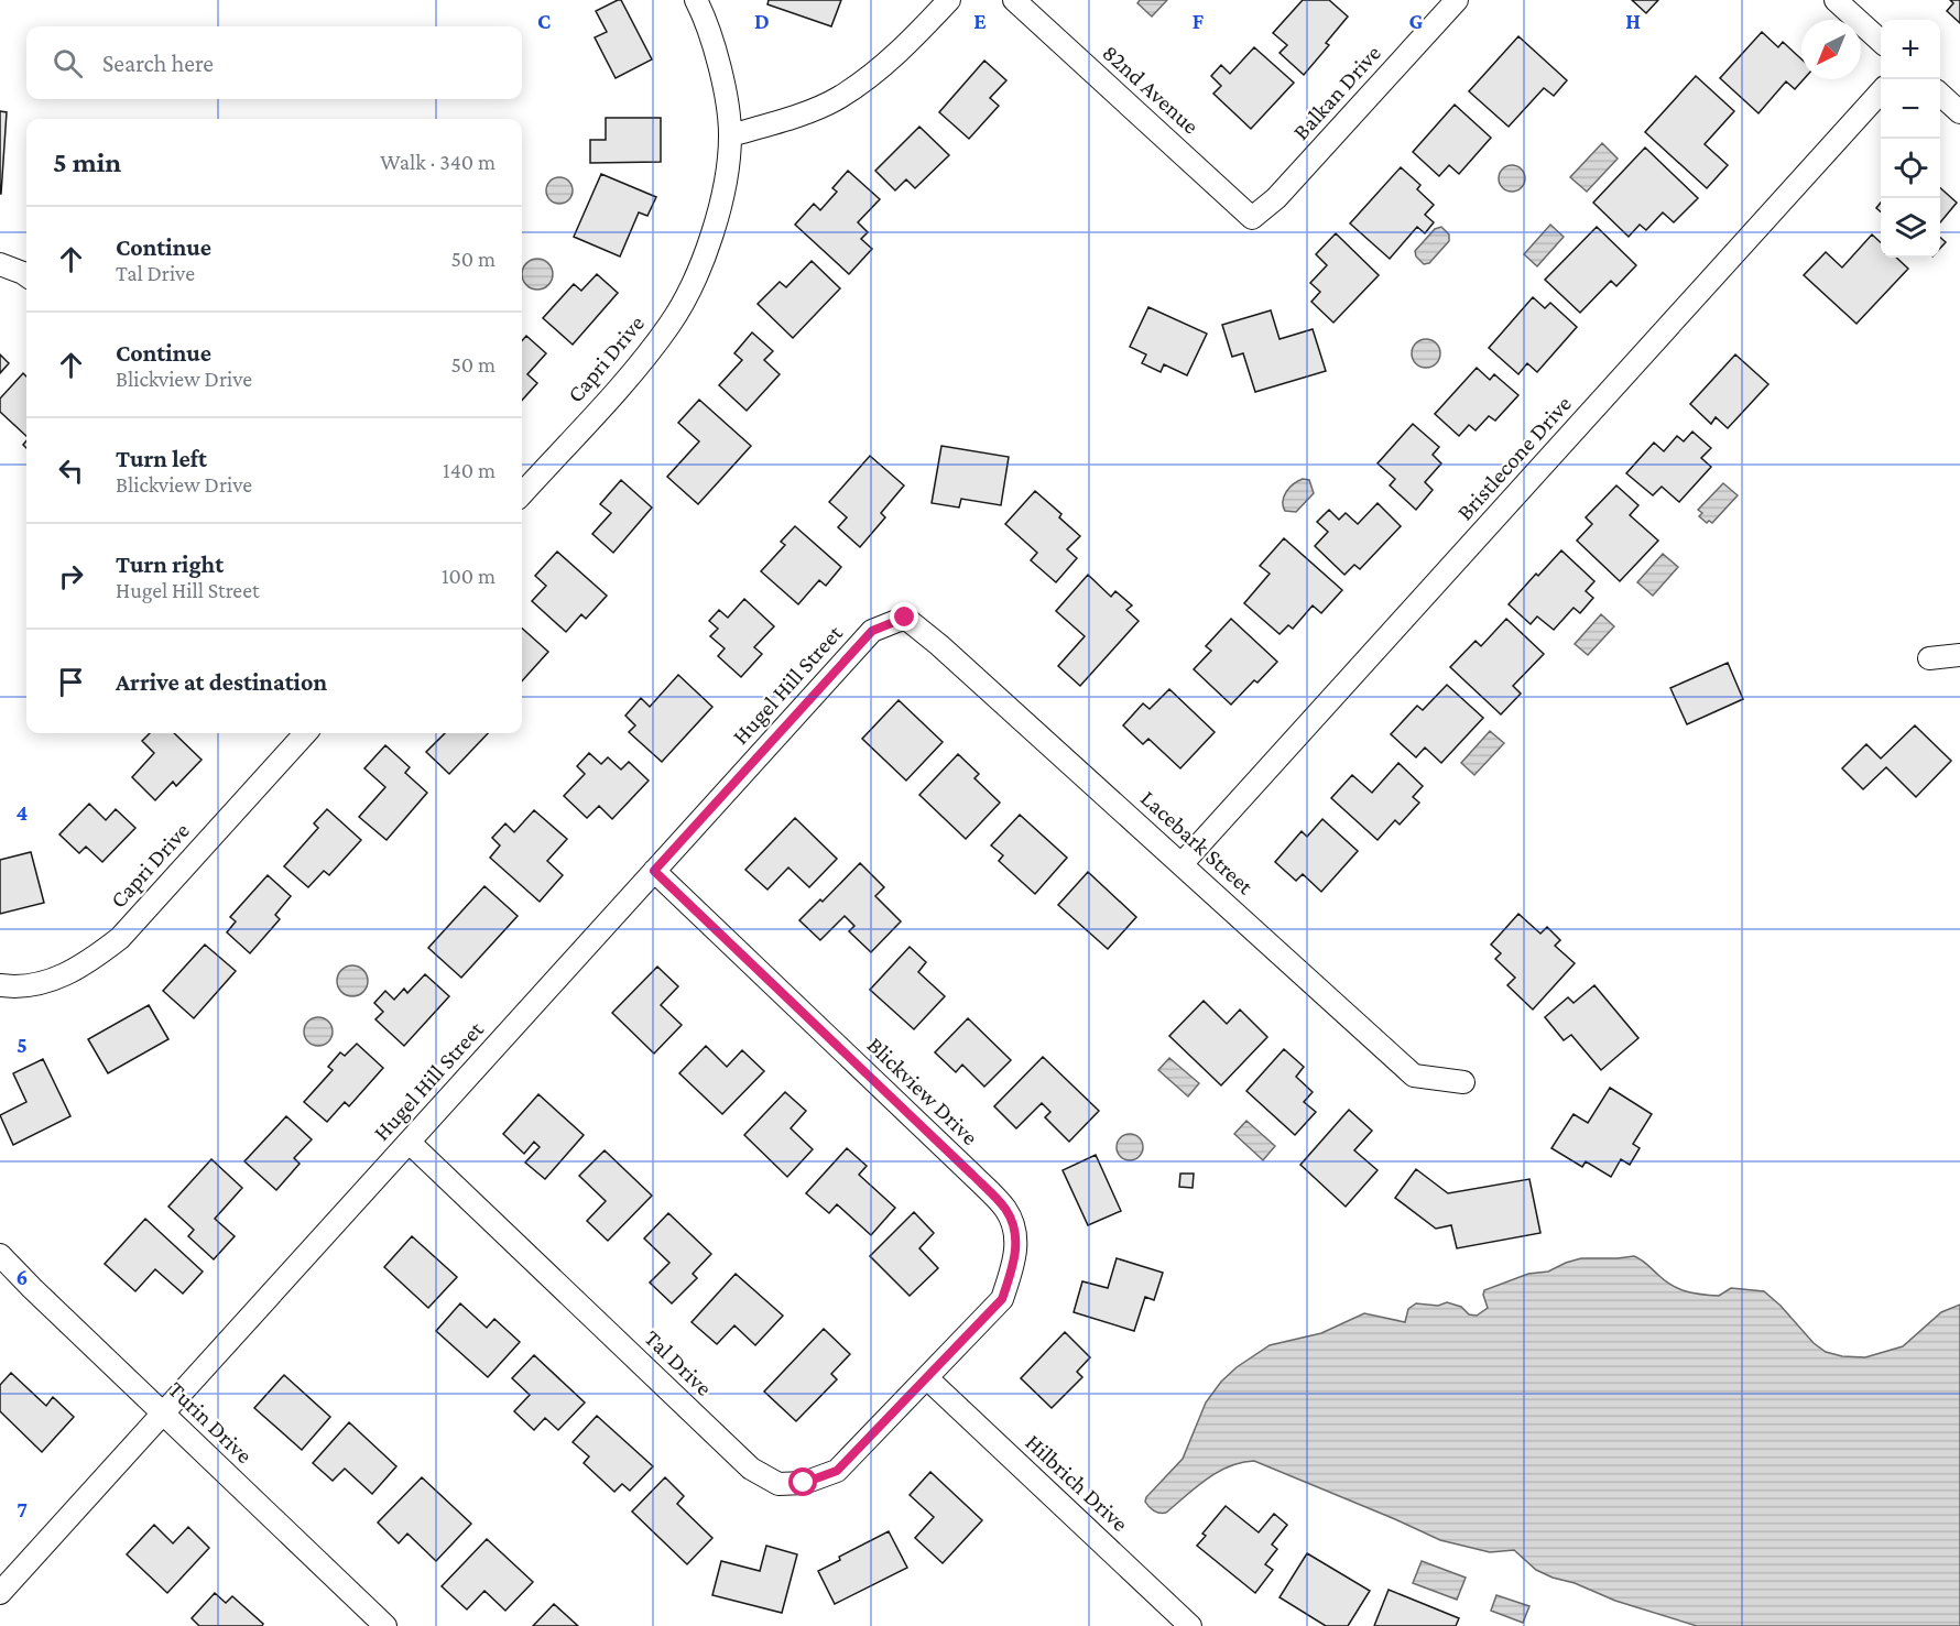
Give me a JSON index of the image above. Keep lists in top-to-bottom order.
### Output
{
  "streets": {
    "street": [
      "82nd Avenue",
      "Balkan Drive",
      "Capri Drive",
      "Bristlecone Drive",
      "Hugel Hill Street",
      "Lacebark Street",
      "Blickview Drive",
      "Tal Drive",
      "Turin Drive",
      "Hilbrich Drive"
    ]
  },
  "crossings": [
    ["82nd Avenue", "Balkan Drive"],
    ["Bristlecone Drive", "Lacebark Street"],
    ["Hugel Hill Street", "Lacebark Street"],
    ["Hugel Hill Street", "Blickview Drive"],
    ["Hugel Hill Street", "Tal Drive"],
    ["Hugel Hill Street", "Turin Drive"],
    ["Blickview Drive", "Tal Drive"],
    ["Blickview Drive", "Hilbrich Drive"],
    ["Tal Drive", "Hilbrich Drive"]
  ],
  "north": "bottom left",
  "page": {
    "map_buttons": ["+", "−"],
    "search": "Search here",
    "heading": ["5 min", "Walk · 340 m"],
    "list": [
      ["Continue", "Tal Drive", "50 m"],
      ["Continue", "Blickview Drive", "50 m"],
      ["Turn left", "Blickview Drive", "140 m"],
      ["Turn right", "Hugel Hill Street", "100 m"],
      "Arrive at destination"
    ]
  },
  "grid": {
    "columns": [
      "C",
      "D",
      "E",
      "F",
      "G",
      "H"
    ],
    "rows": [
      "4",
      "5",
      "6",
      "7"
    ]
  }
}
